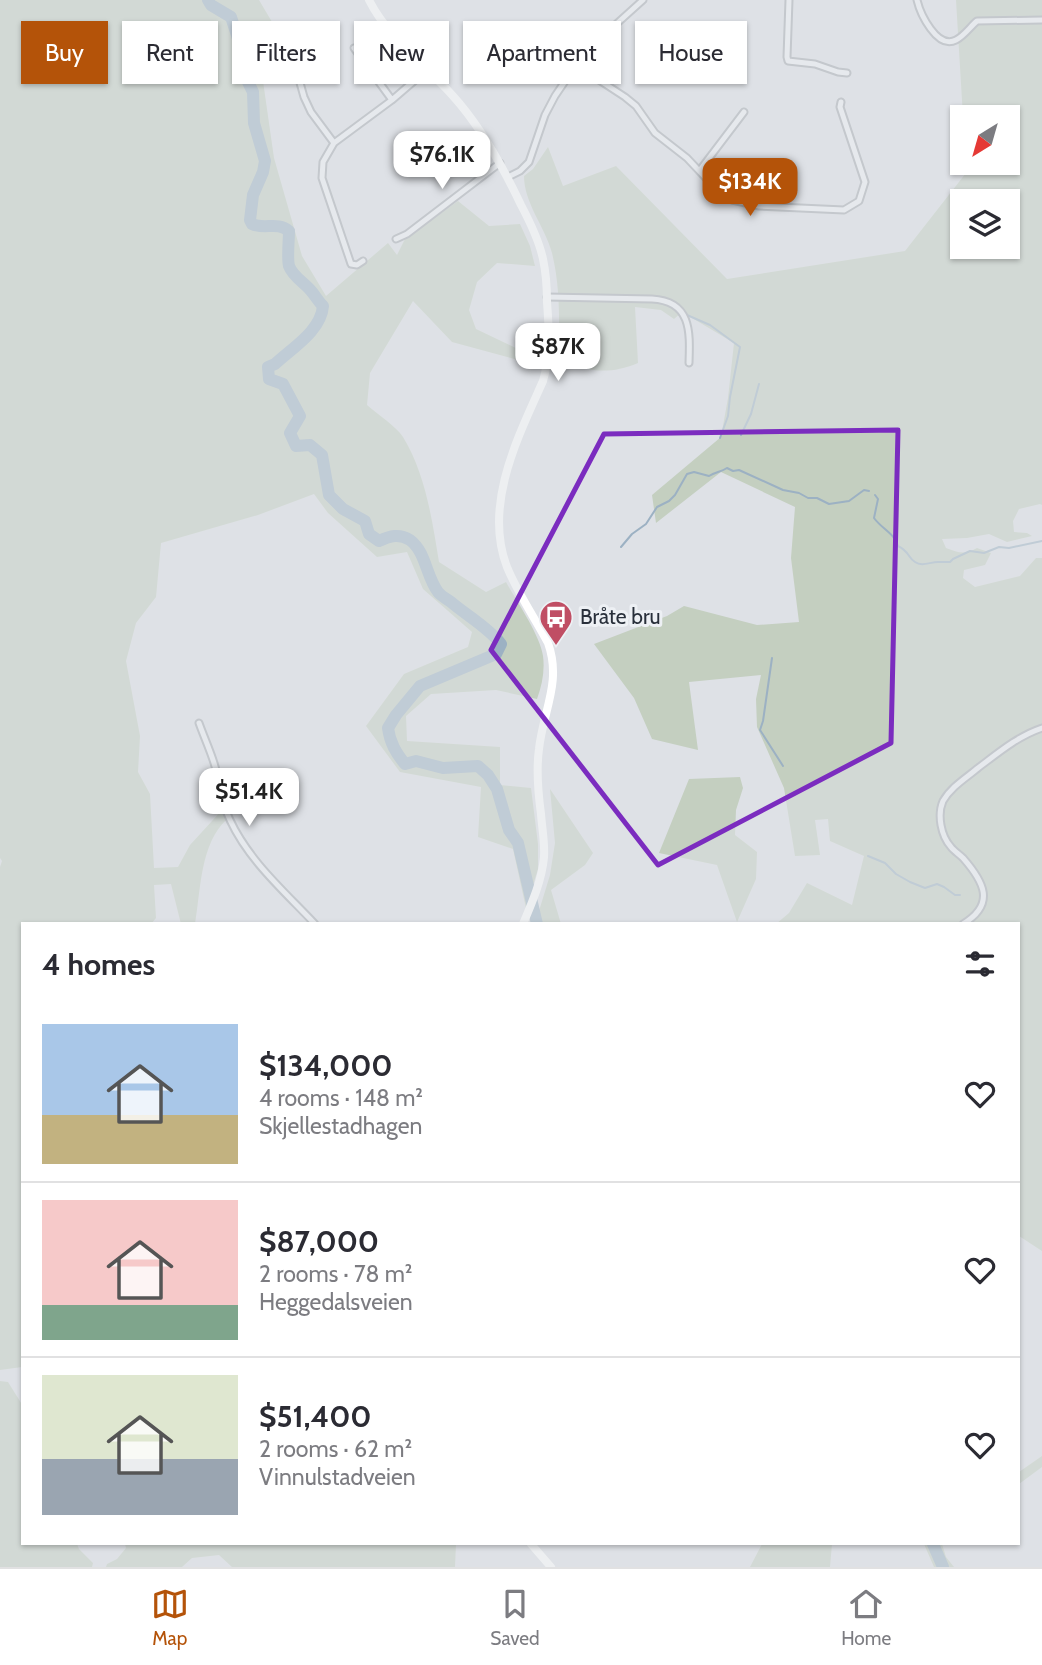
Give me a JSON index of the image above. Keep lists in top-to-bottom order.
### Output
{
  "places": {
    "bus stop": ["Bråte bru"]
  },
  "north": "bottom left",
  "page": {
    "chip": [
      "Buy",
      "Rent",
      "Filters",
      "New",
      "Apartment",
      "House"
    ],
    "price": [
      "$76.1K",
      "$134K",
      "$87K",
      "$51.4K"
    ],
    "heading": "4 homes",
    "list": [
      {
        "name": "$134,000",
        "note": "4 rooms · 148 m² · Skjellestadhagen"
      },
      {
        "name": "$87,000",
        "note": "2 rooms · 78 m² · Heggedalsveien"
      },
      {
        "name": "$51,400",
        "note": "2 rooms · 62 m² · Vinnulstadveien"
      }
    ],
    "tabs": ["Map", "Saved", "Home"]
  }
}
